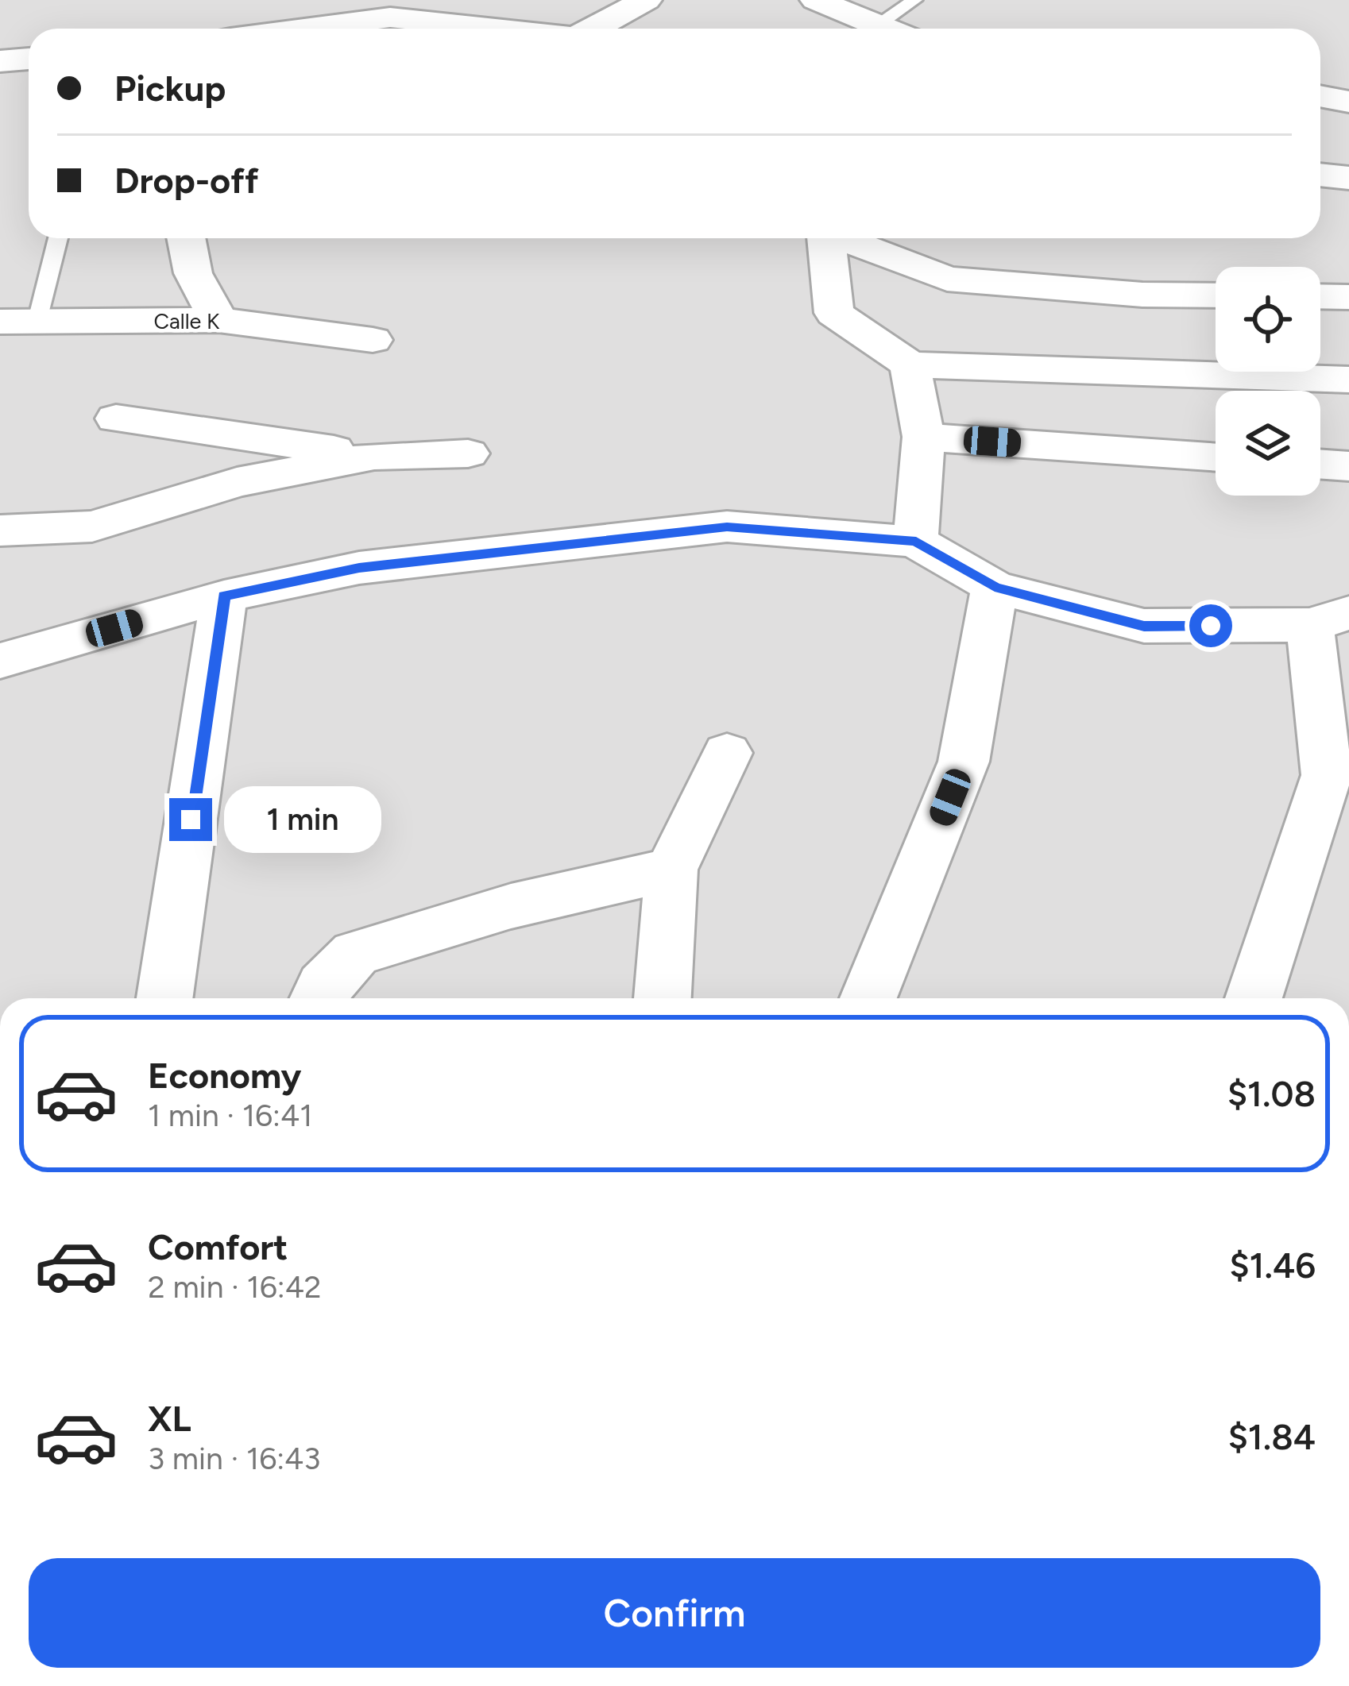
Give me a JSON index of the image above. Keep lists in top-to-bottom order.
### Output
{
  "streets": {
    "street": ["Calle K"]
  },
  "page": {
    "banner": ["Pickup", "Drop-off"],
    "bubble": "1 min",
    "list": [
      {
        "name": "Economy",
        "note": "1 min · 16:41",
        "value": "$1.08"
      },
      {
        "name": "Comfort",
        "note": "2 min · 16:42",
        "value": "$1.46"
      },
      {
        "name": "XL",
        "note": "3 min · 16:43",
        "value": "$1.84"
      }
    ],
    "buttons": "Confirm"
  }
}
